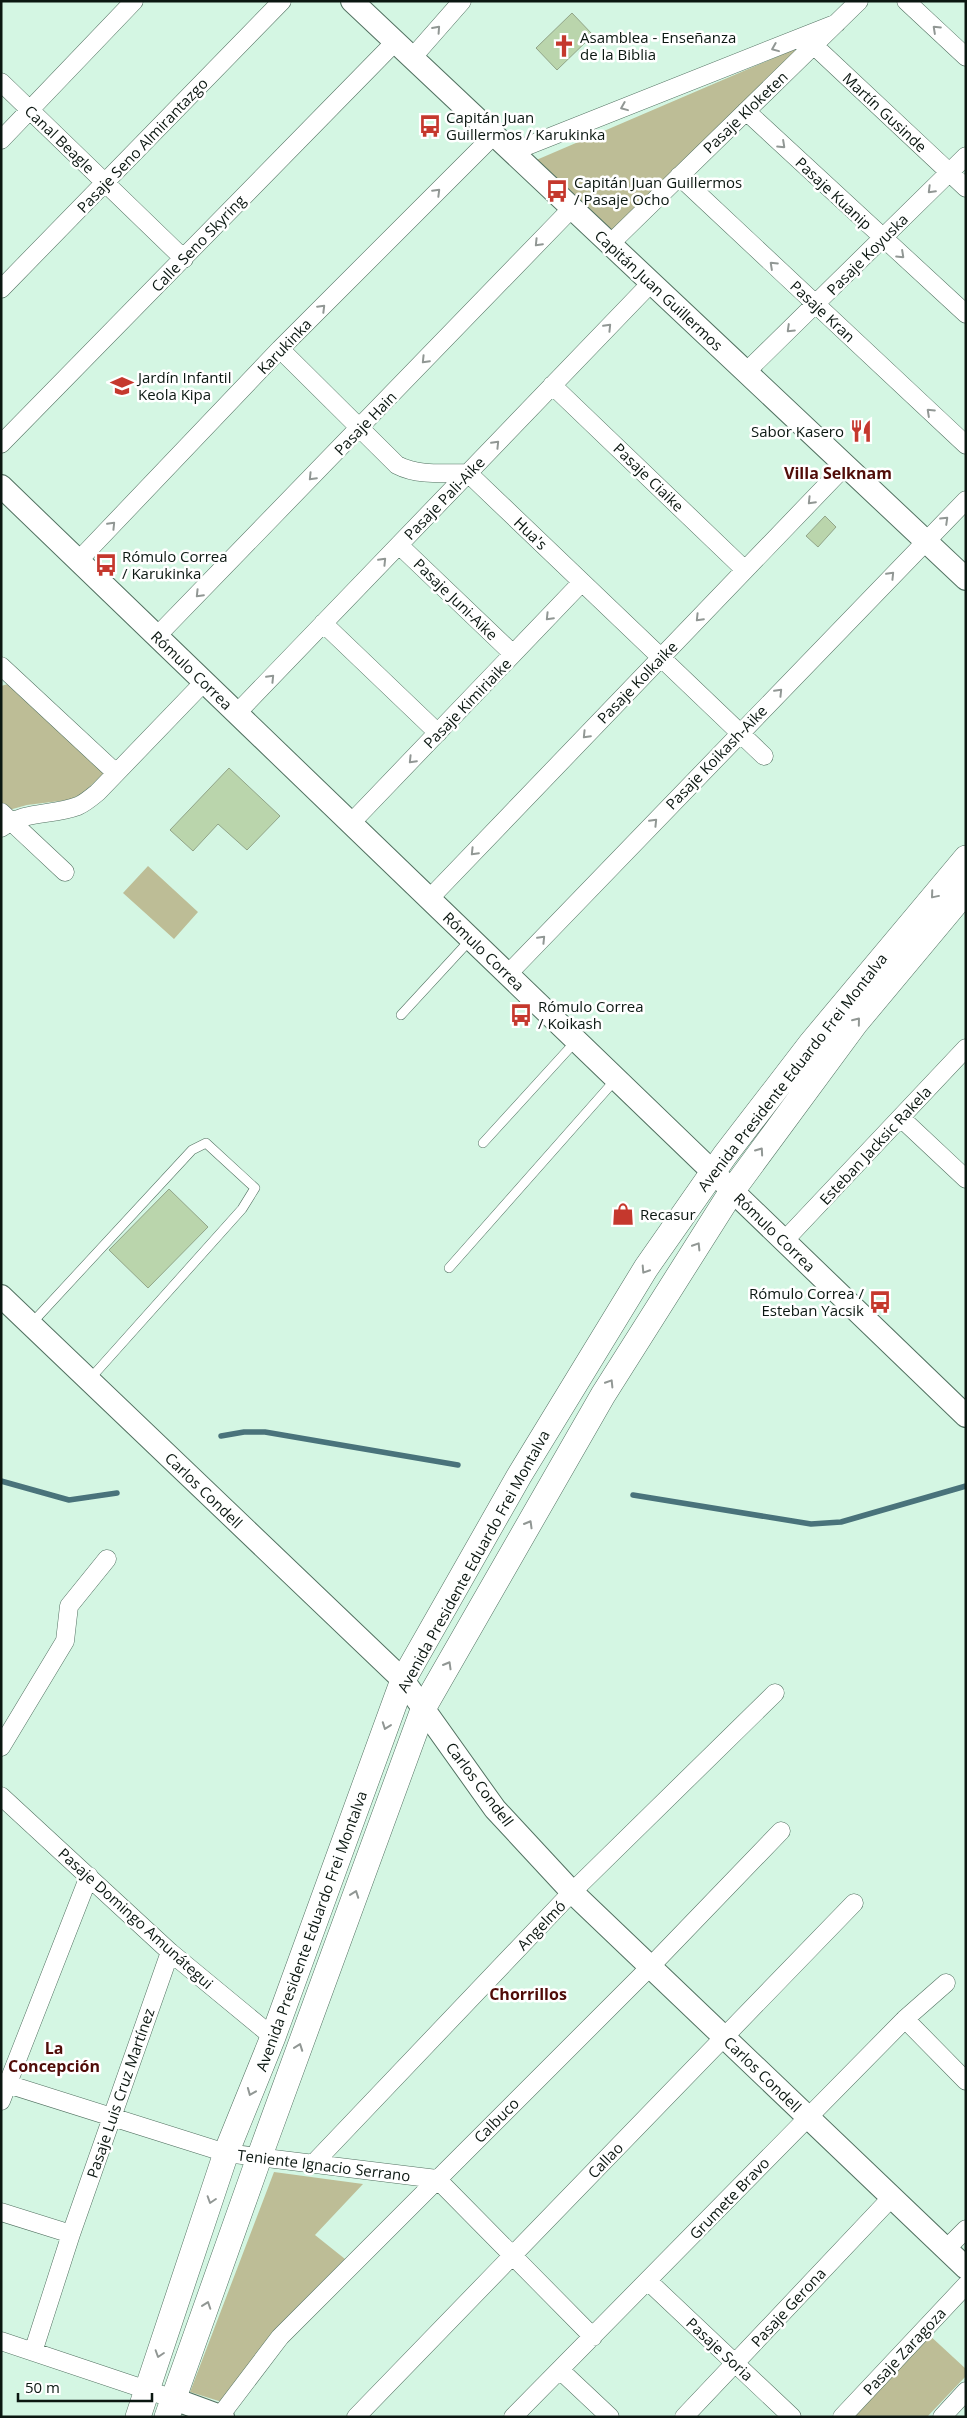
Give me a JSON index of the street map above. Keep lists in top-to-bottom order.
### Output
{
  "streets": {
    "main road": ["Avenida Presidente Eduardo Frei Montalva"],
    "street": [
      "Pasaje Kloketen",
      "Martín Gusinde",
      "Canal Beagle",
      "Pasaje Seno Almirantazgo",
      "Pasaje Kuanip",
      "Calle Seno Skyring",
      "Pasaje Koyuska",
      "Capitán Juan Guillermos",
      "Pasaje Kran",
      "Karukinka",
      "Pasaje Hain",
      "Pasaje Ciaike",
      "Pasaje Pali-Aike",
      "Hua's",
      "Pasaje Juni-Aike",
      "Rómulo Correa",
      "Pasaje Kolkaike",
      "Pasaje Kimiriaike",
      "Pasaje Koikash-Aike",
      "Esteban Jacksic Rakela",
      "Carlos Condell",
      "Pasaje Domingo Amunátegui",
      "Angelmó",
      "Pasaje Luis Cruz Martínez",
      "Calbuco",
      "Callao",
      "Teniente Ignacio Serrano",
      "Grumete Bravo",
      "Pasaje Gerona",
      "Pasaje Soria",
      "Pasaje Zaragoza"
    ]
  },
  "crossings": [
    ["Pasaje Kloketen", "Martín Gusinde"],
    ["Pasaje Kloketen", "Pasaje Kuanip"],
    ["Pasaje Kloketen", "Capitán Juan Guillermos"],
    ["Pasaje Kloketen", "Pasaje Kran"],
    ["Martín Gusinde", "Pasaje Koyuska"],
    ["Canal Beagle", "Pasaje Seno Almirantazgo"],
    ["Canal Beagle", "Calle Seno Skyring"],
    ["Pasaje Kuanip", "Pasaje Koyuska"],
    ["Calle Seno Skyring", "Capitán Juan Guillermos"],
    ["Pasaje Koyuska", "Capitán Juan Guillermos"],
    ["Pasaje Koyuska", "Pasaje Kran"],
    ["Capitán Juan Guillermos", "Karukinka"],
    ["Capitán Juan Guillermos", "Pasaje Hain"],
    ["Capitán Juan Guillermos", "Pasaje Pali-Aike"],
    ["Capitán Juan Guillermos", "Pasaje Kolkaike"],
    ["Capitán Juan Guillermos", "Pasaje Koikash-Aike"],
    ["Karukinka", "Rómulo Correa"],
    ["Pasaje Hain", "Rómulo Correa"],
    ["Pasaje Ciaike", "Pasaje Pali-Aike"],
    ["Pasaje Ciaike", "Pasaje Kolkaike"],
    ["Pasaje Pali-Aike", "Hua's"],
    ["Pasaje Pali-Aike", "Pasaje Juni-Aike"],
    ["Pasaje Pali-Aike", "Rómulo Correa"],
    ["Hua's", "Pasaje Kolkaike"],
    ["Hua's", "Pasaje Kimiriaike"],
    ["Hua's", "Pasaje Koikash-Aike"],
    ["Pasaje Juni-Aike", "Pasaje Kimiriaike"],
    ["Rómulo Correa", "Pasaje Kolkaike"],
    ["Rómulo Correa", "Pasaje Kimiriaike"],
    ["Rómulo Correa", "Pasaje Koikash-Aike"],
    ["Rómulo Correa", "Avenida Presidente Eduardo Frei Montalva"],
    ["Rómulo Correa", "Esteban Jacksic Rakela"],
    ["Avenida Presidente Eduardo Frei Montalva", "Carlos Condell"],
    ["Avenida Presidente Eduardo Frei Montalva", "Pasaje Domingo Amunátegui"],
    ["Avenida Presidente Eduardo Frei Montalva", "Teniente Ignacio Serrano"],
    ["Carlos Condell", "Angelmó"],
    ["Carlos Condell", "Calbuco"],
    ["Carlos Condell", "Callao"],
    ["Carlos Condell", "Grumete Bravo"],
    ["Carlos Condell", "Pasaje Gerona"],
    ["Pasaje Domingo Amunátegui", "Pasaje Luis Cruz Martínez"],
    ["Angelmó", "Teniente Ignacio Serrano"],
    ["Pasaje Luis Cruz Martínez", "Teniente Ignacio Serrano"],
    ["Calbuco", "Teniente Ignacio Serrano"],
    ["Grumete Bravo", "Pasaje Soria"],
    ["Pasaje Gerona", "Pasaje Soria"]
  ],
  "one_way": [
    "Pasaje Kuanip",
    "Pasaje Koyuska",
    "Pasaje Kran",
    "Karukinka",
    "Pasaje Hain",
    "Pasaje Pali-Aike",
    "Pasaje Kolkaike",
    "Pasaje Kimiriaike",
    "Pasaje Koikash-Aike"
  ],
  "districts": ["Villa Selknam", "Chorrillos", "La Concepción"],
  "places": {
    "church": ["Asamblea - Enseñanza de la Biblia"],
    "bus stop": [
      "Capitán Juan Guillermos / Karukinka",
      "Capitán Juan Guillermos / Pasaje Ocho",
      "Rómulo Correa / Karukinka",
      "Rómulo Correa / Koikash",
      "Rómulo Correa / Esteban Yacsik"
    ],
    "school or university": ["Jardín Infantil Keola Kipa"],
    "restaurant": ["Sabor Kasero"],
    "shop": ["Recasur"]
  },
  "scale_bar": "50 m"
}
